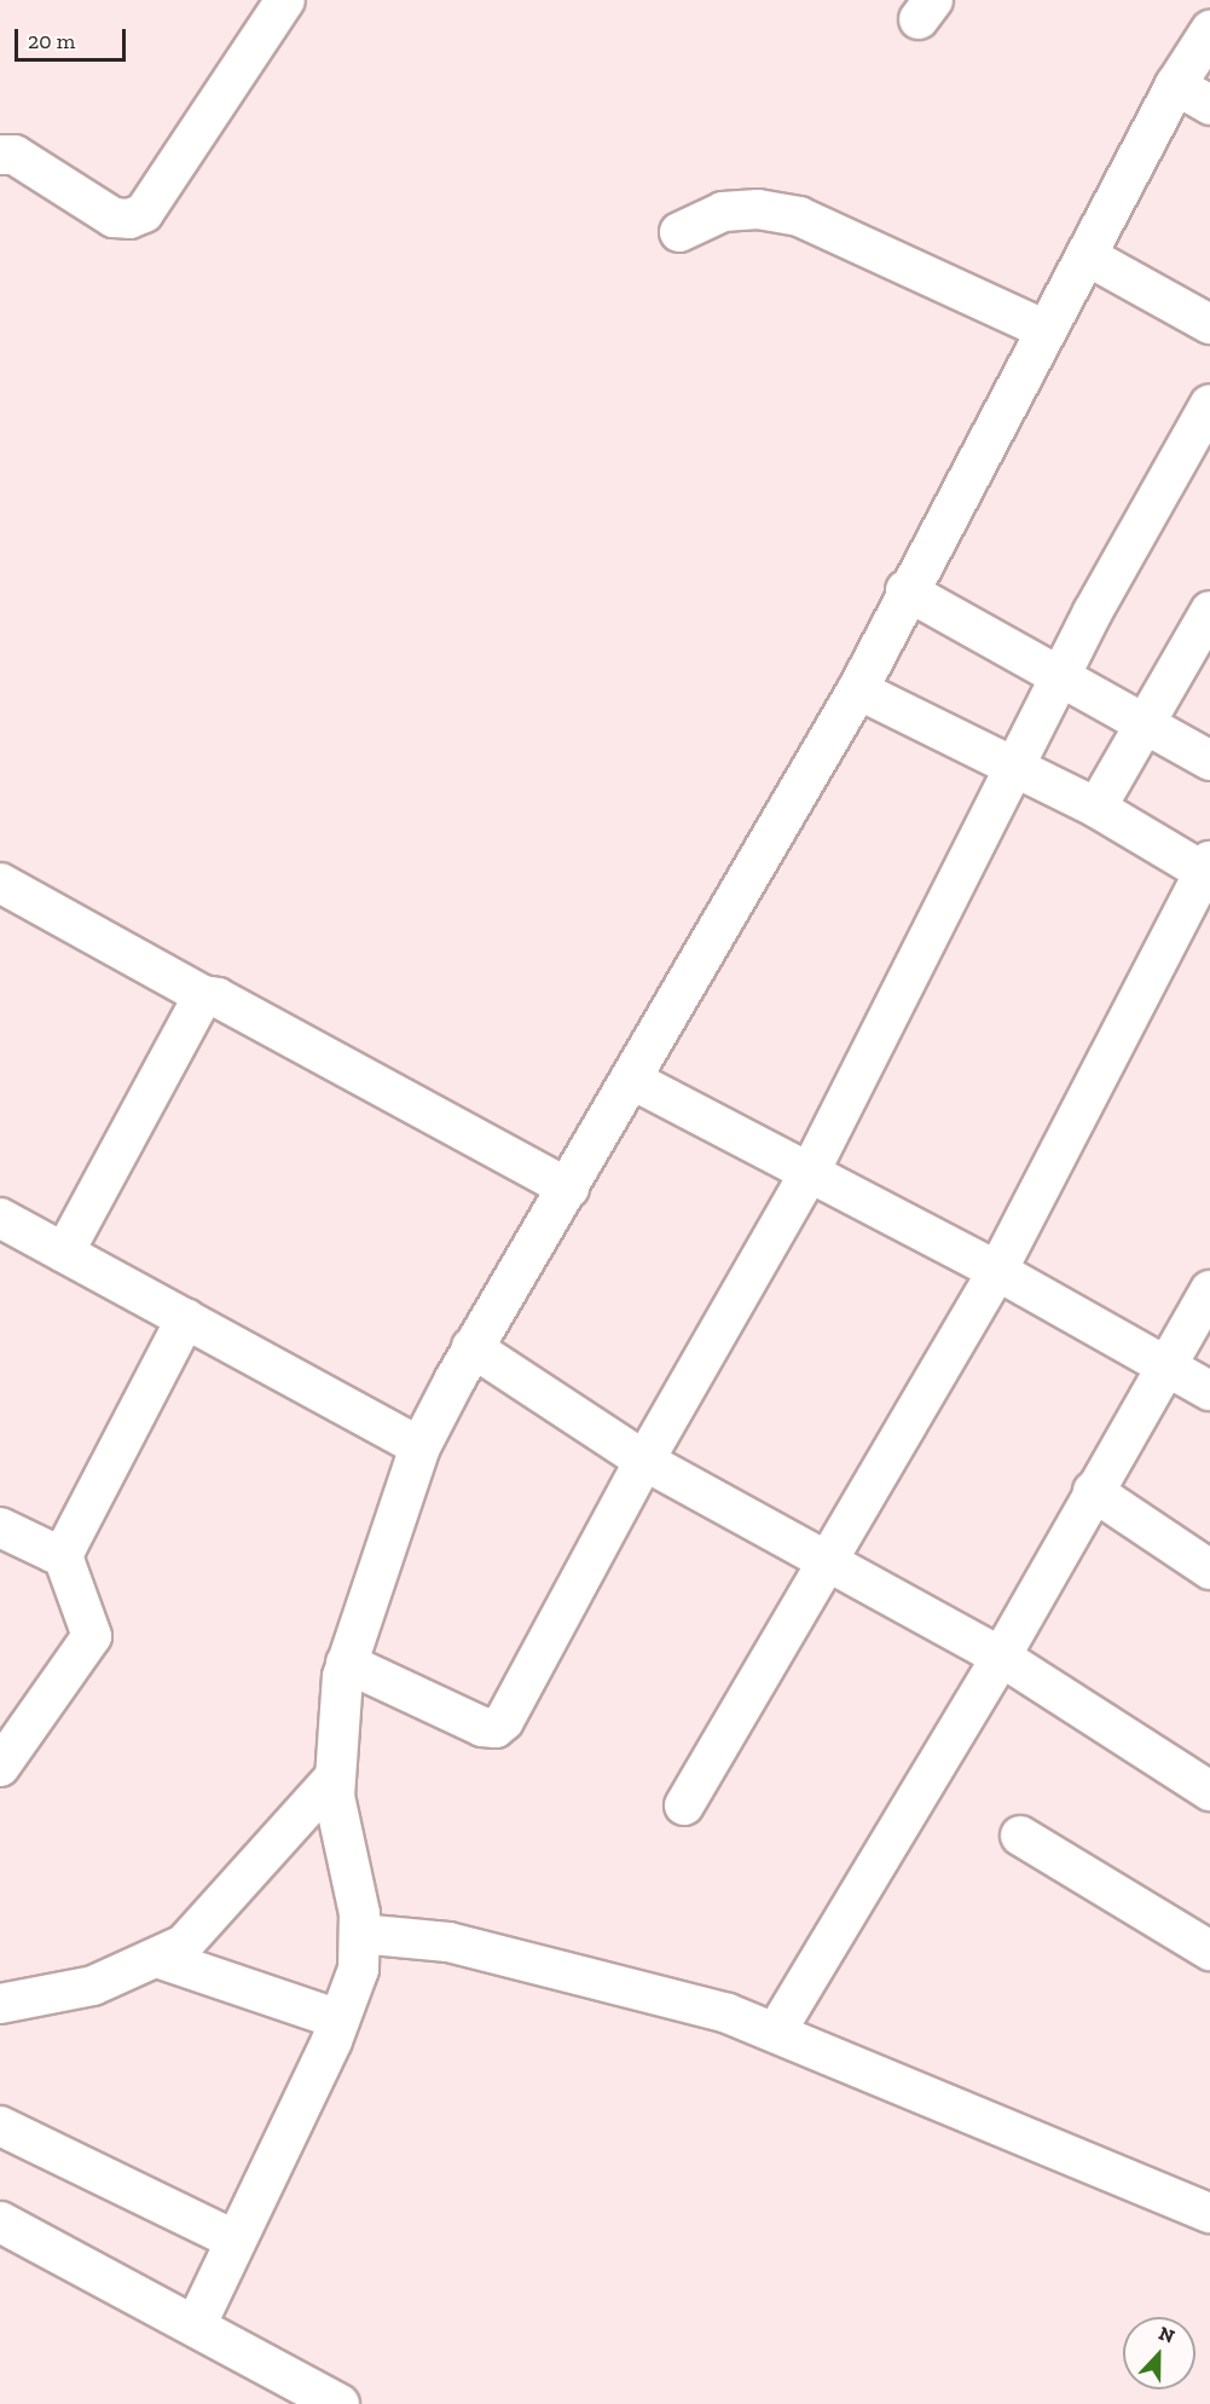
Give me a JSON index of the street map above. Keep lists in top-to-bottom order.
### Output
{
  "scale_bar": "20 m",
  "north": "top"
}
